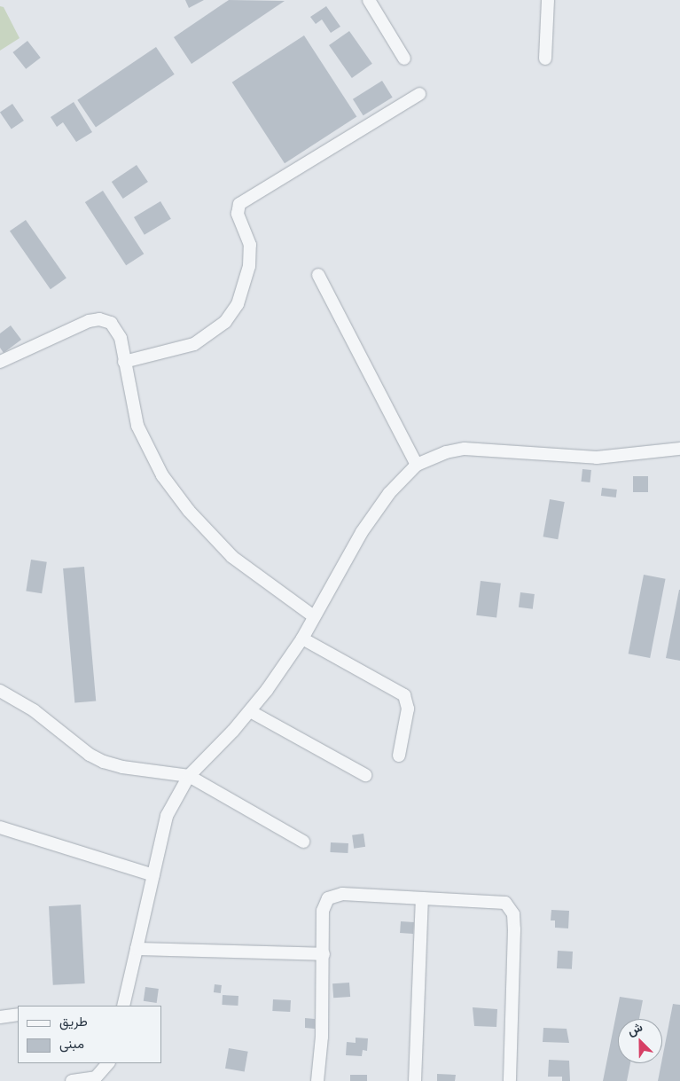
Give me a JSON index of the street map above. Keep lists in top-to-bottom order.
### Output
{
  "legend": ["طريق", "مبنى"],
  "north": "top left"
}
